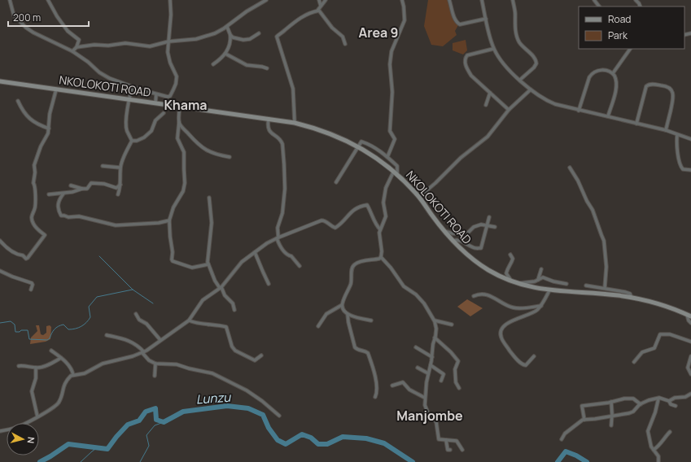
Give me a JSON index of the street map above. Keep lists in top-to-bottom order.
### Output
{
  "streets": {
    "main road": ["NKOLOKOTI ROAD"]
  },
  "districts": ["Area 9", "Khama", "Manjombe"],
  "water": ["Lunzu"],
  "legend": ["Road", "Park"],
  "scale_bar": "200 m",
  "north": "right"
}
